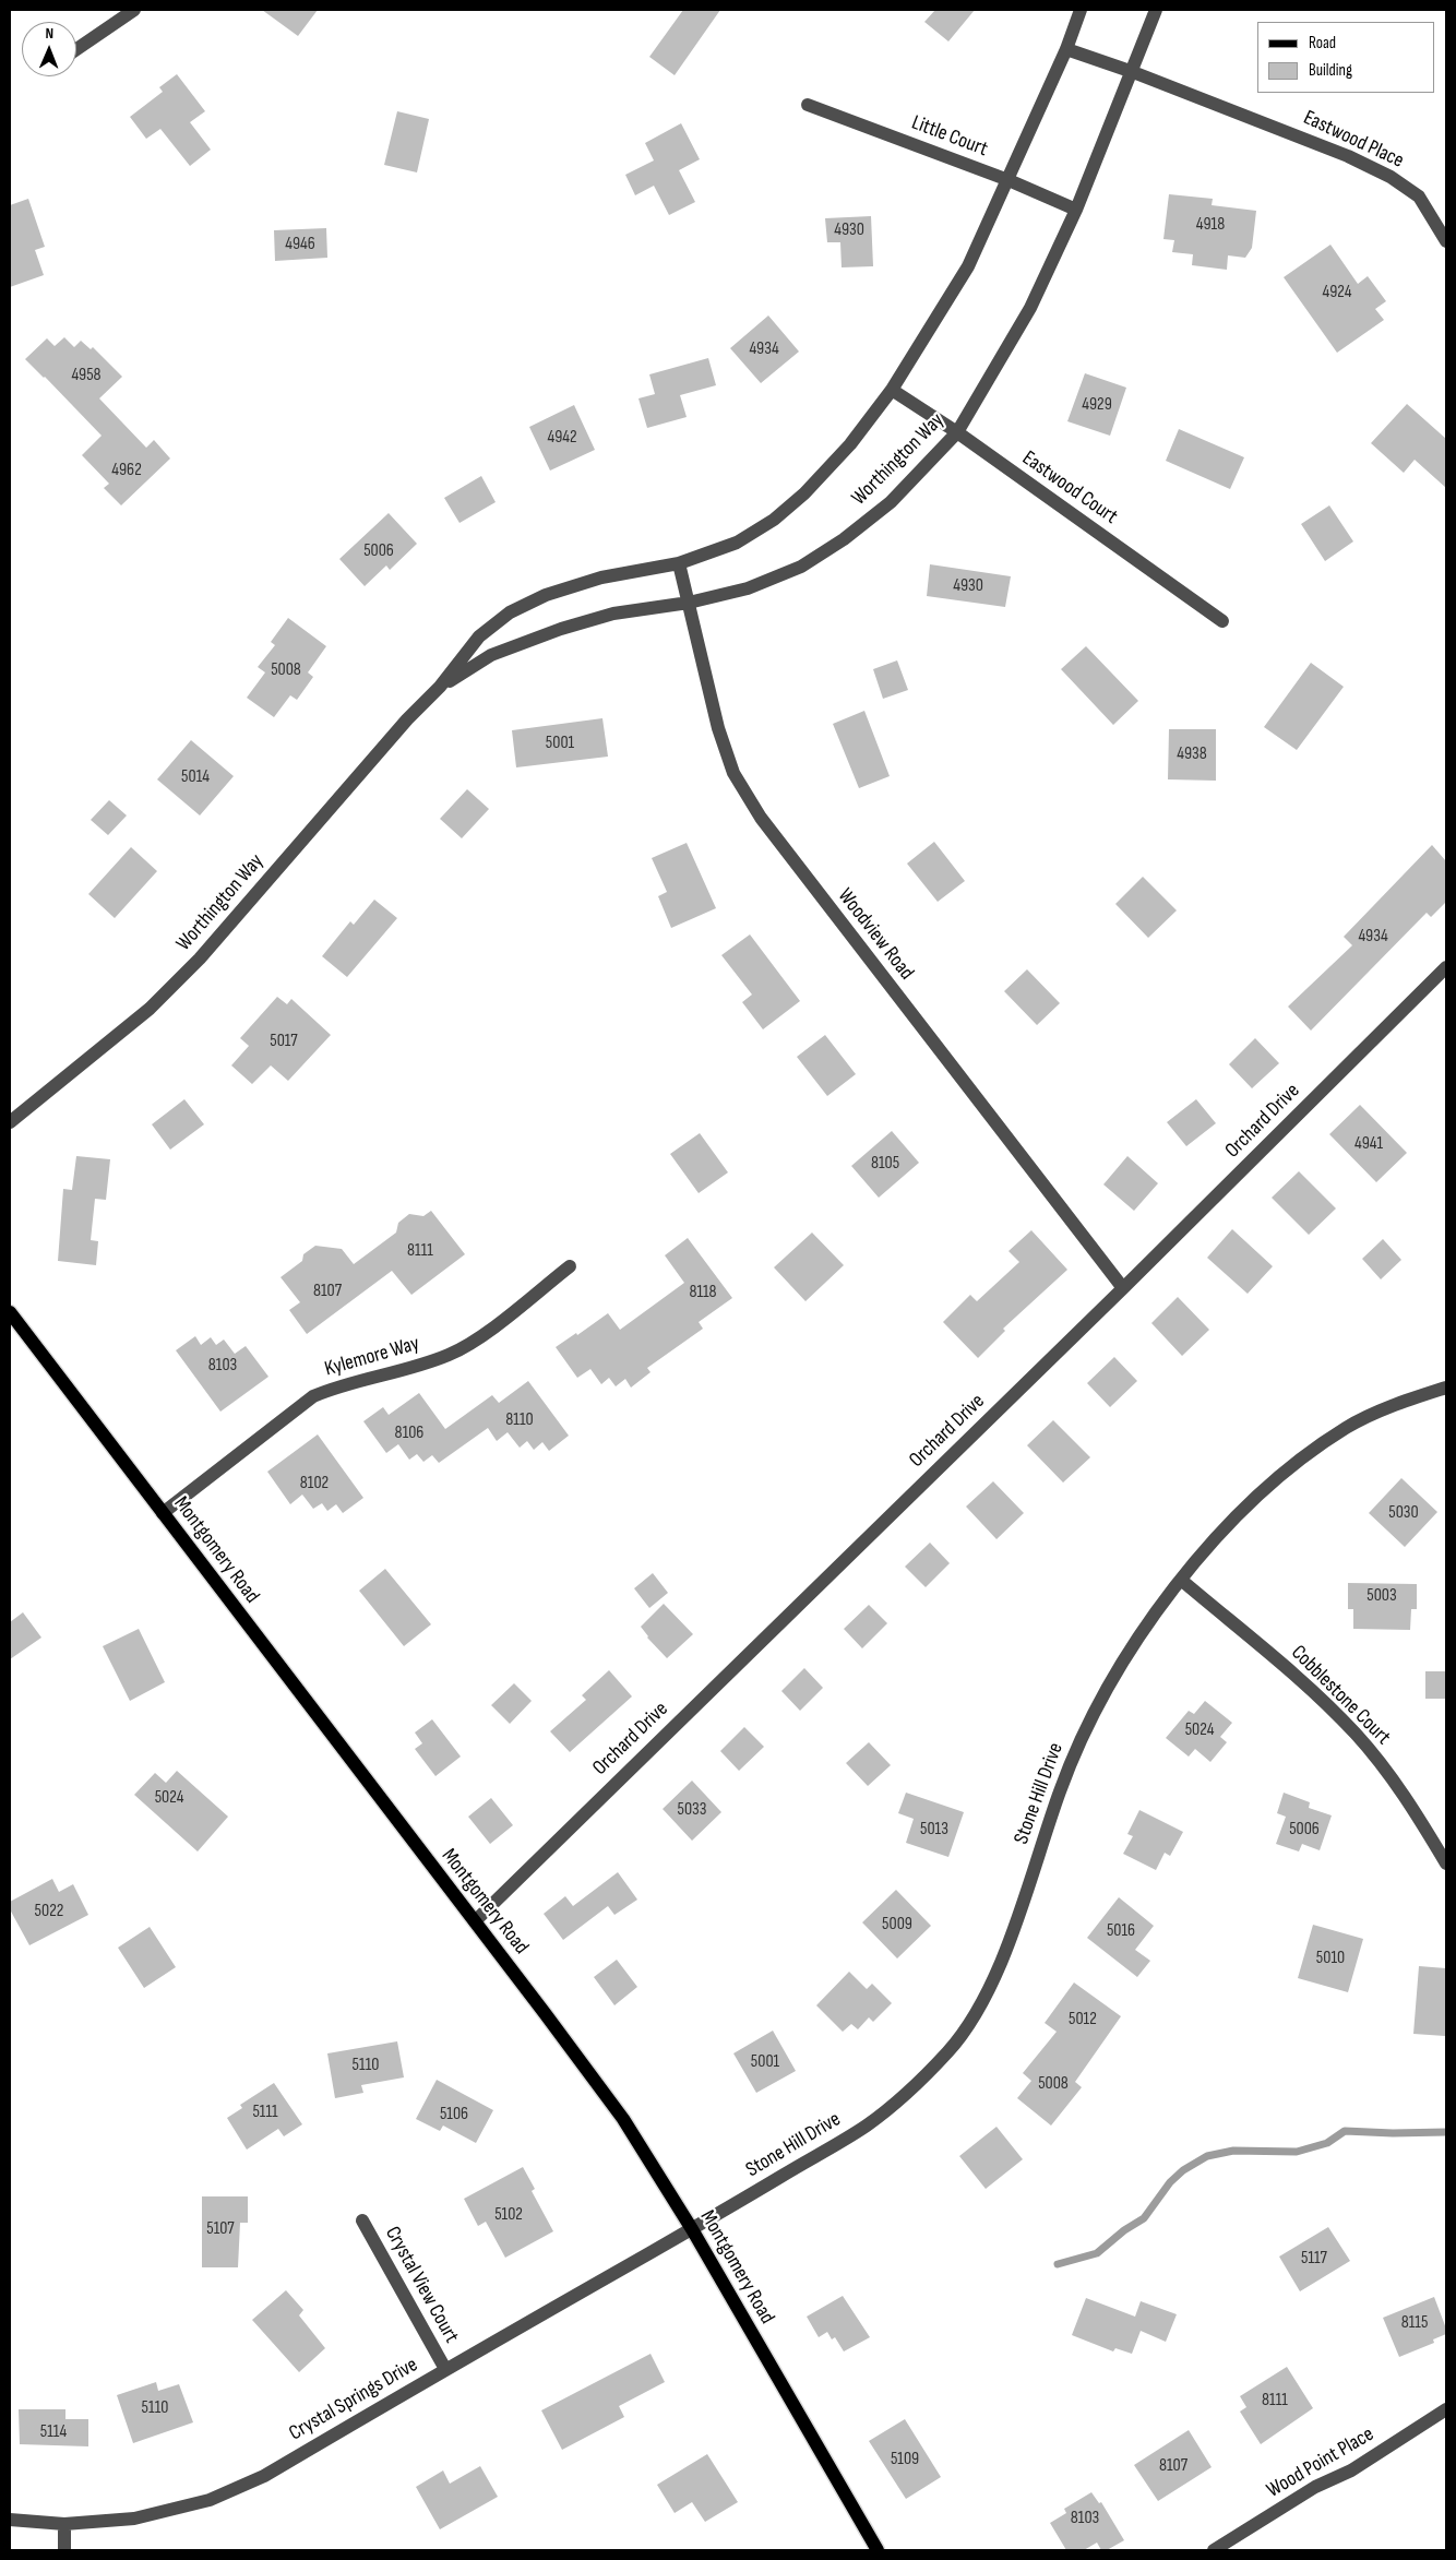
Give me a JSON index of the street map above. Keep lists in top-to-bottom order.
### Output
{
  "streets": {
    "main road": ["Montgomery Road"],
    "street": [
      "Little Court",
      "Eastwood Place",
      "Worthington Way",
      "Eastwood Court",
      "Woodview Road",
      "Orchard Drive",
      "Kylemore Way",
      "Cobblestone Court",
      "Stone Hill Drive",
      "Crystal View Court",
      "Crystal Springs Drive",
      "Wood Point Place"
    ]
  },
  "crossings": [
    ["Little Court", "Worthington Way"],
    ["Eastwood Place", "Worthington Way"],
    ["Worthington Way", "Eastwood Court"],
    ["Worthington Way", "Woodview Road"],
    ["Woodview Road", "Orchard Drive"],
    ["Orchard Drive", "Montgomery Road"],
    ["Kylemore Way", "Montgomery Road"],
    ["Montgomery Road", "Stone Hill Drive"],
    ["Montgomery Road", "Crystal Springs Drive"],
    ["Cobblestone Court", "Stone Hill Drive"],
    ["Stone Hill Drive", "Crystal Springs Drive"],
    ["Crystal View Court", "Crystal Springs Drive"]
  ],
  "house_numbers": [
    "4918",
    "4930",
    "4946",
    "4924",
    "4934",
    "4958",
    "4929",
    "4942",
    "4962",
    "5006",
    "4930",
    "5008",
    "5001",
    "4938",
    "5014",
    "4934",
    "5017",
    "4941",
    "8105",
    "8111",
    "8107",
    "8118",
    "8103",
    "8110",
    "8106",
    "8102",
    "5030",
    "5003",
    "5024",
    "5024",
    "5033",
    "5013",
    "5006",
    "5022",
    "5009",
    "5016",
    "5010",
    "5012",
    "5001",
    "5110",
    "5008",
    "5111",
    "5106",
    "5102",
    "5107",
    "5117",
    "8115",
    "8111",
    "5110",
    "5114",
    "5109",
    "8107",
    "8103"
  ],
  "legend": ["Road", "Building"],
  "north": "top"
}
